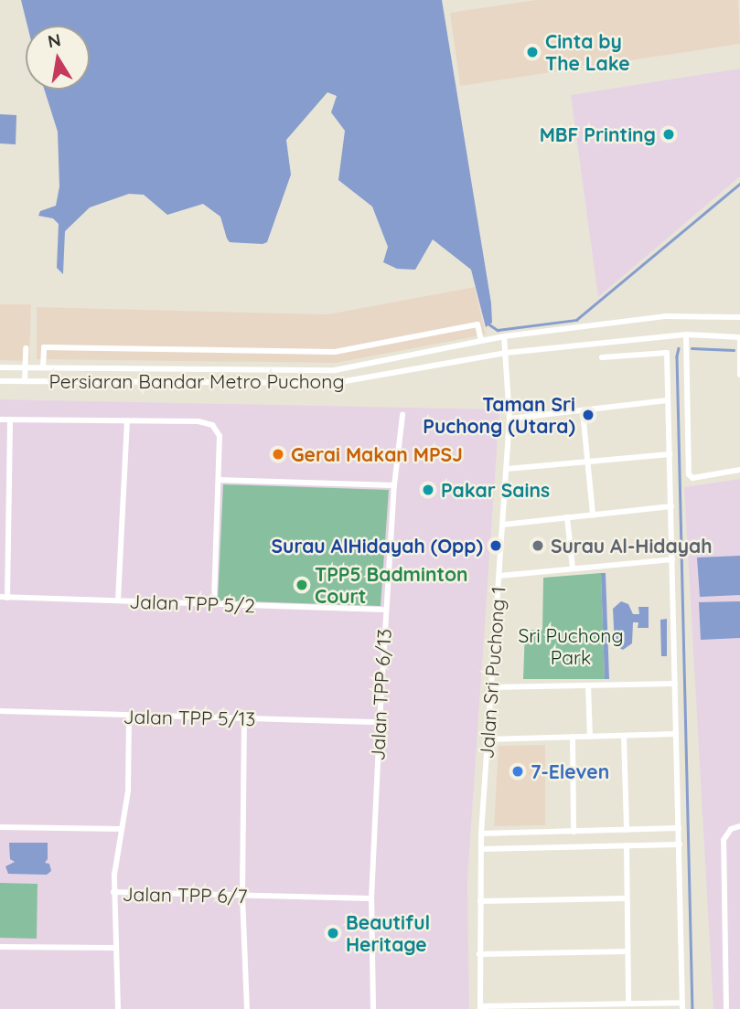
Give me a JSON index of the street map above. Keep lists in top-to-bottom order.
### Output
{
  "streets": {
    "street": [
      "Persiaran Bandar Metro Puchong",
      "Jalan TPP 5/2",
      "Jalan Sri Puchong 1",
      "Jalan TPP 6/13",
      "Jalan TPP 5/13",
      "Jalan TPP 6/7"
    ]
  },
  "crossings": [
    ["Persiaran Bandar Metro Puchong", "Jalan Sri Puchong 1"],
    ["Jalan TPP 5/2", "Jalan TPP 6/13"],
    ["Jalan TPP 6/13", "Jalan TPP 5/13"],
    ["Jalan TPP 6/13", "Jalan TPP 6/7"]
  ],
  "parks": ["Sri Puchong Park"],
  "places": [
    "Cinta by The Lake",
    "MBF Printing",
    "Taman Sri Puchong (Utara)",
    "Gerai Makan MPSJ",
    "Pakar Sains",
    "Surau AlHidayah (Opp)",
    "Surau Al-Hidayah",
    "TPP5 Badminton Court",
    "7-Eleven",
    "Beautiful Heritage"
  ],
  "north": "top"
}
